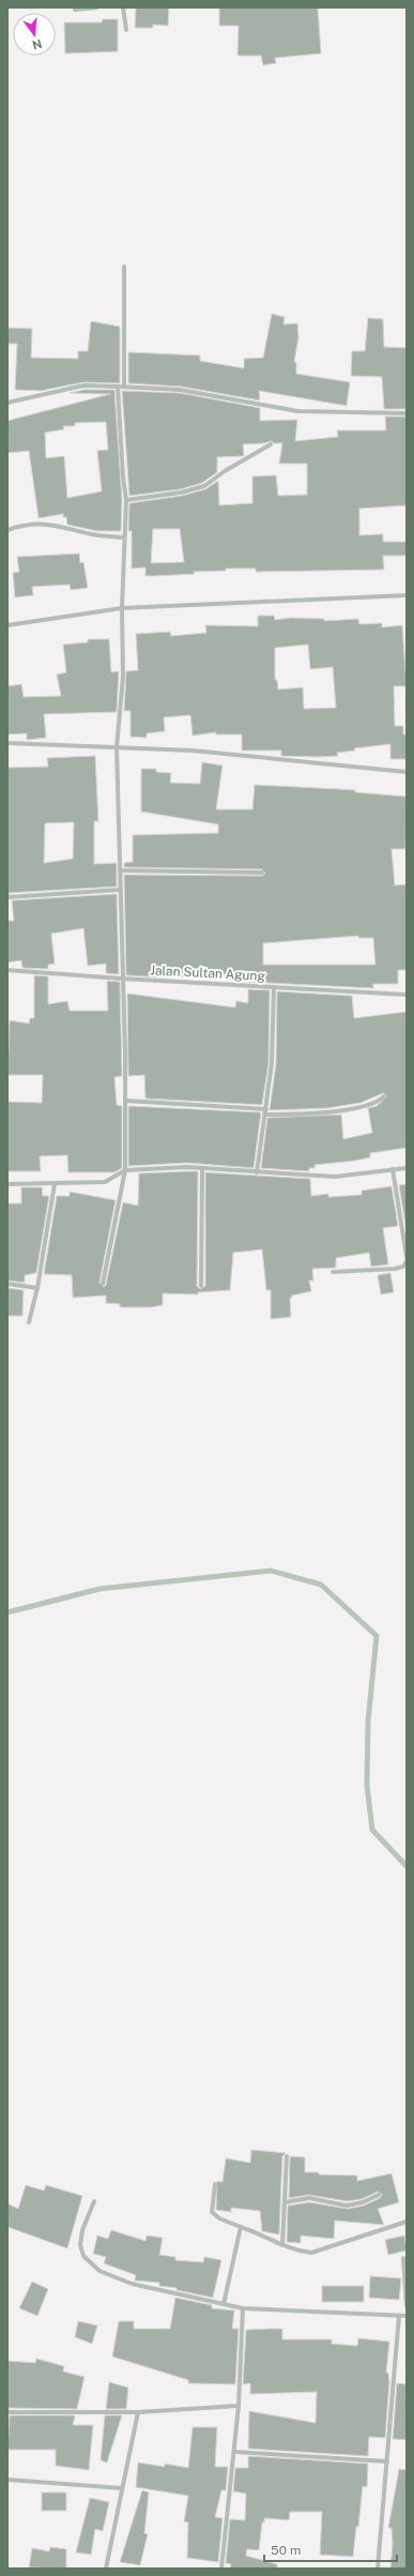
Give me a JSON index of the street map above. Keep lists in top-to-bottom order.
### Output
{
  "streets": {
    "street": ["Jalan Sultan Agung"]
  },
  "scale_bar": "50 m",
  "north": "bottom"
}
